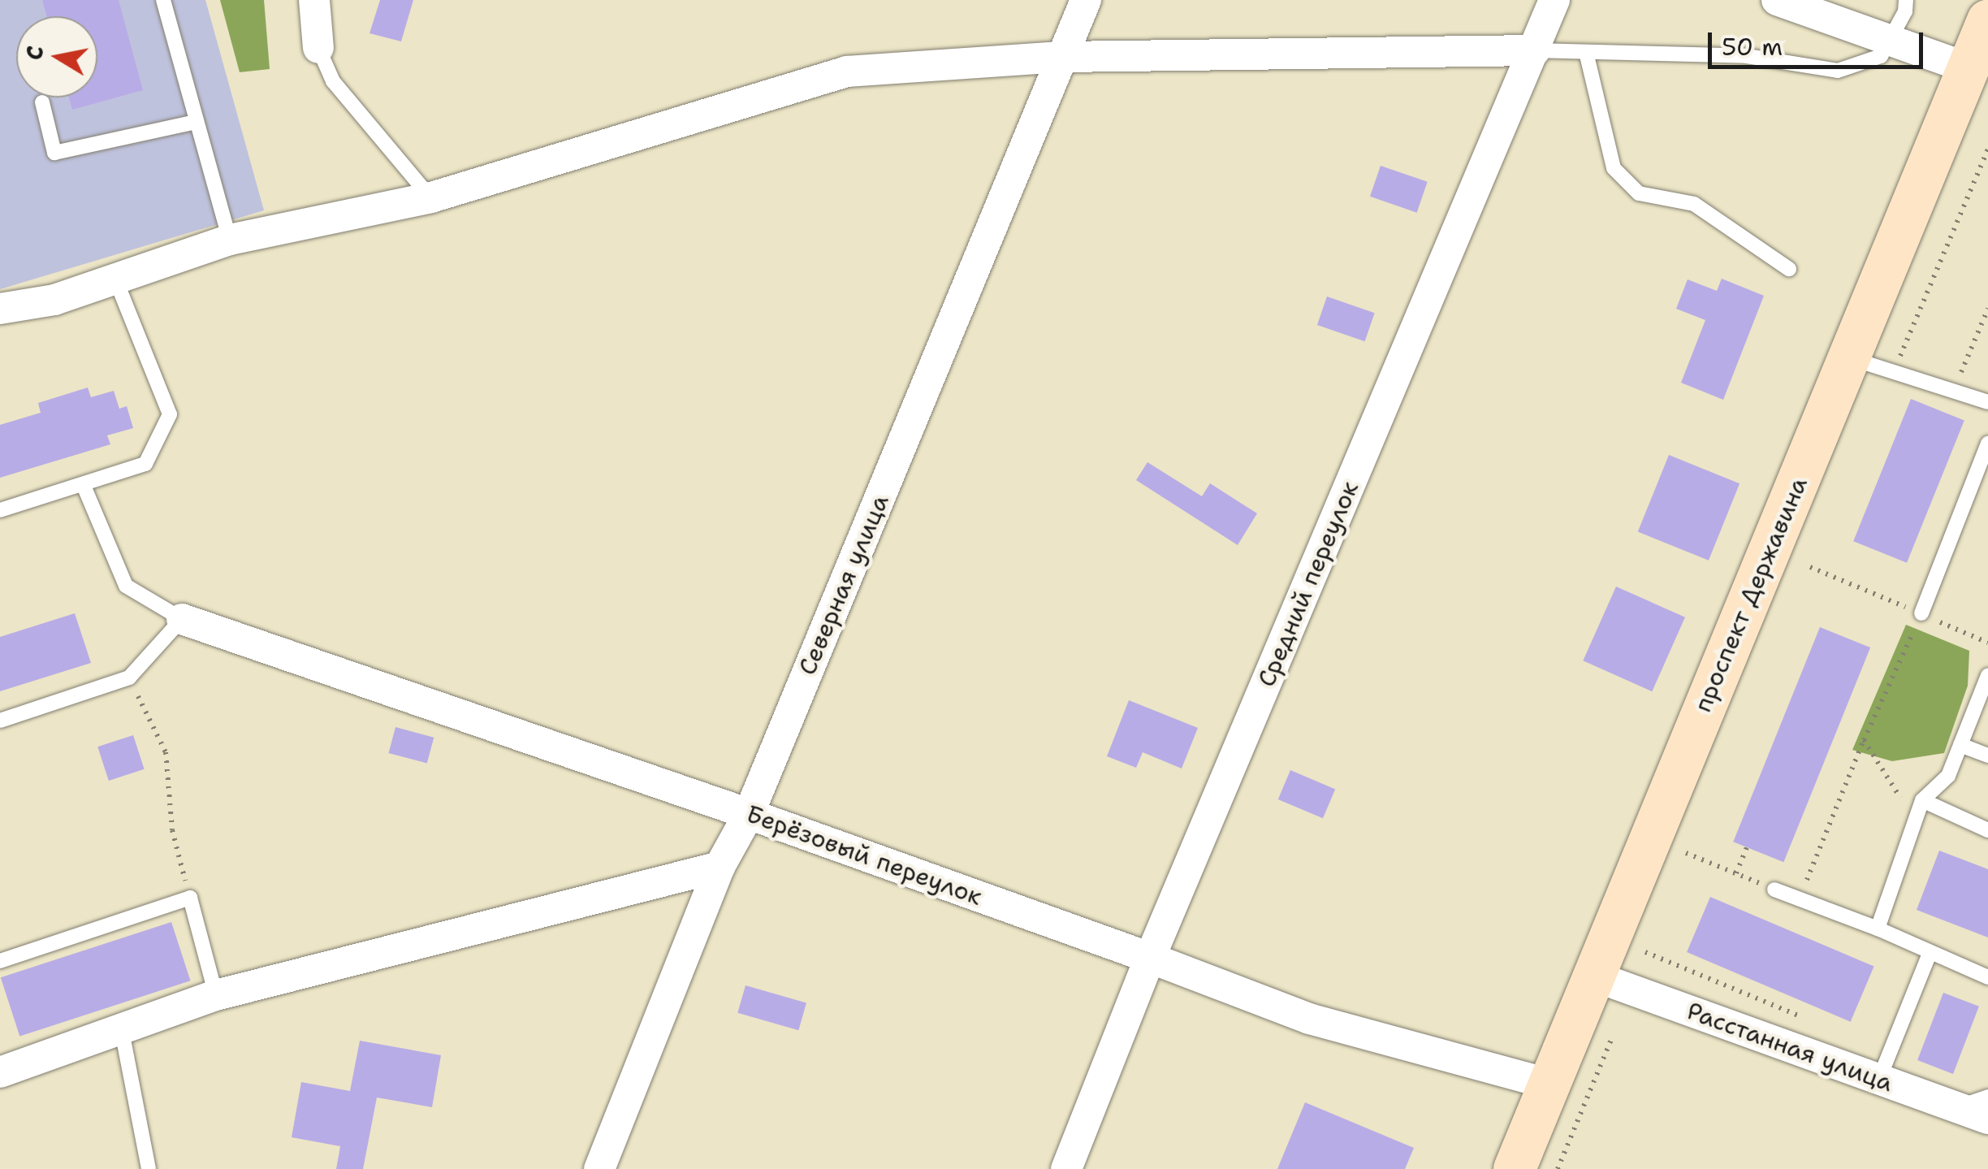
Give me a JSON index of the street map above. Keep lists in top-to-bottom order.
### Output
{
  "streets": {
    "main road": ["проспект Державина"],
    "street": [
      "Средний переулок",
      "Северная улица",
      "Берёзовый переулок",
      "Расстанная улица"
    ]
  },
  "crossings": [
    ["Средний переулок", "Берёзовый переулок"],
    ["Северная улица", "Берёзовый переулок"],
    ["проспект Державина", "Берёзовый переулок"],
    ["проспект Державина", "Расстанная улица"]
  ],
  "scale_bar": "50 m",
  "north": "left"
}
